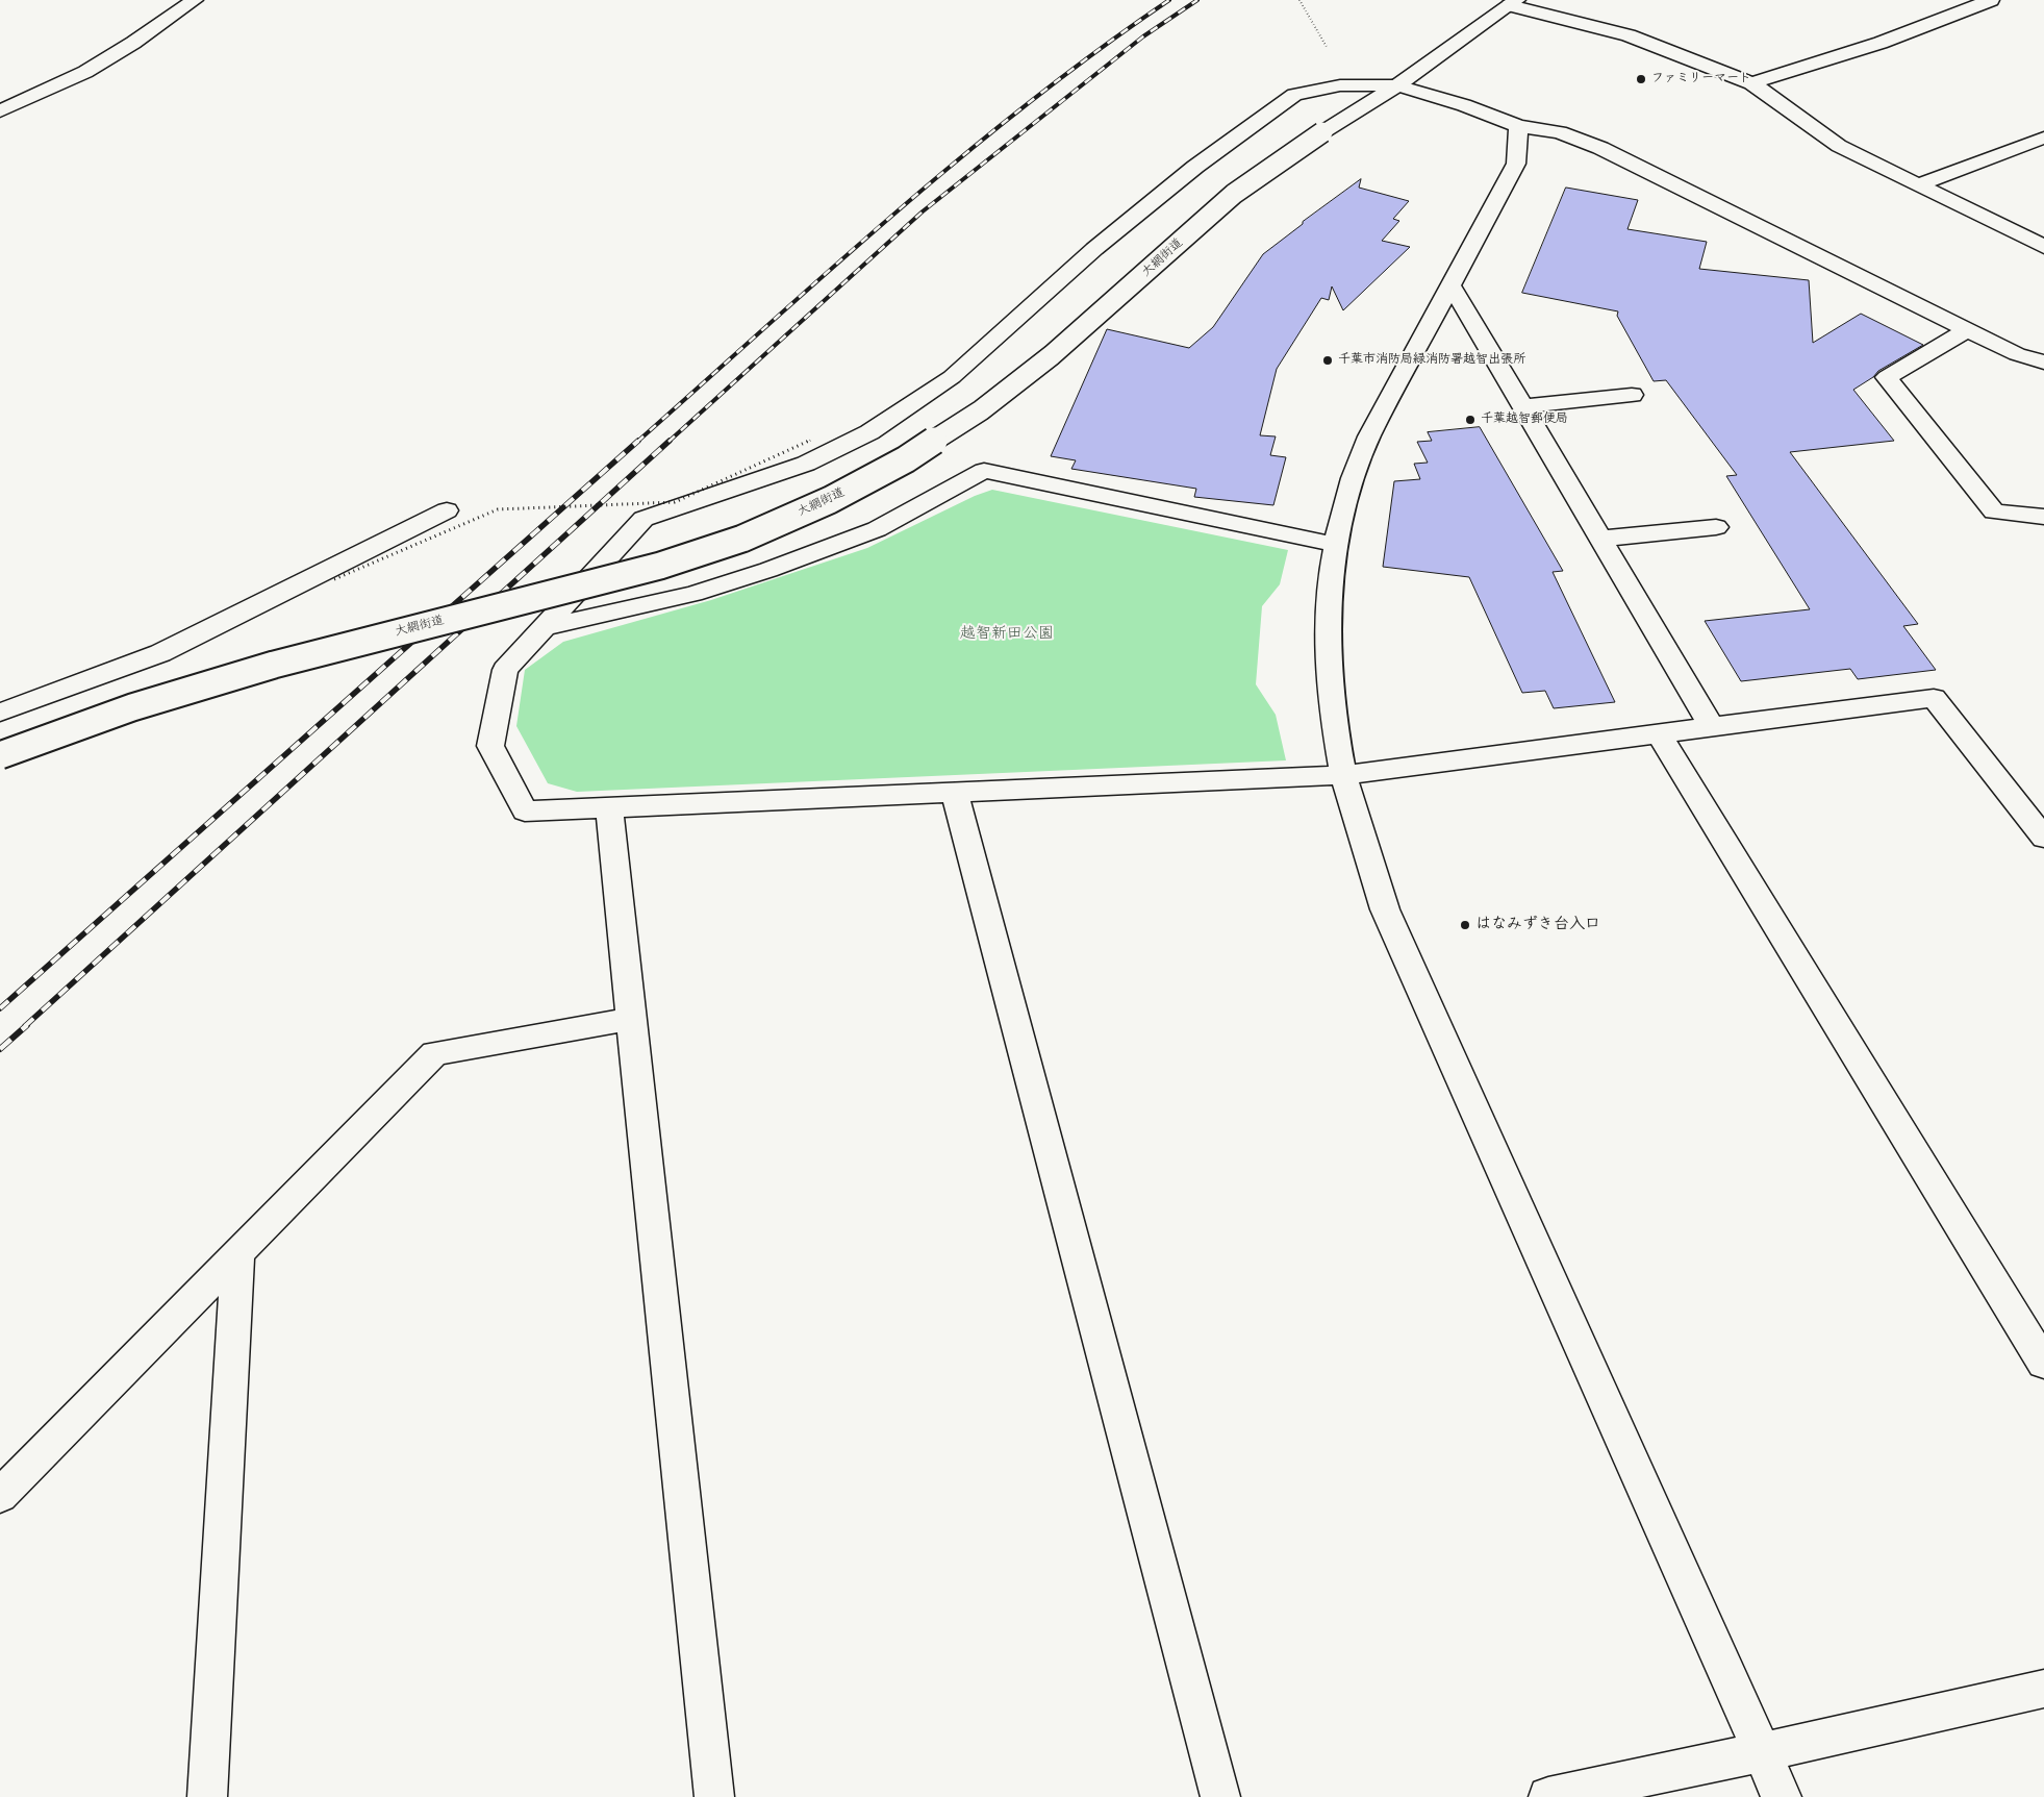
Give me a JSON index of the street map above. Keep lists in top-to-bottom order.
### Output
{
  "streets": {
    "street": ["大網街道"]
  },
  "parks": ["越智新田公園"],
  "places": [
    "ファミリーマート",
    "千葉市消防局緑消防署越智出張所",
    "千葉越智郵便局",
    "はなみずき台入口"
  ]
}
